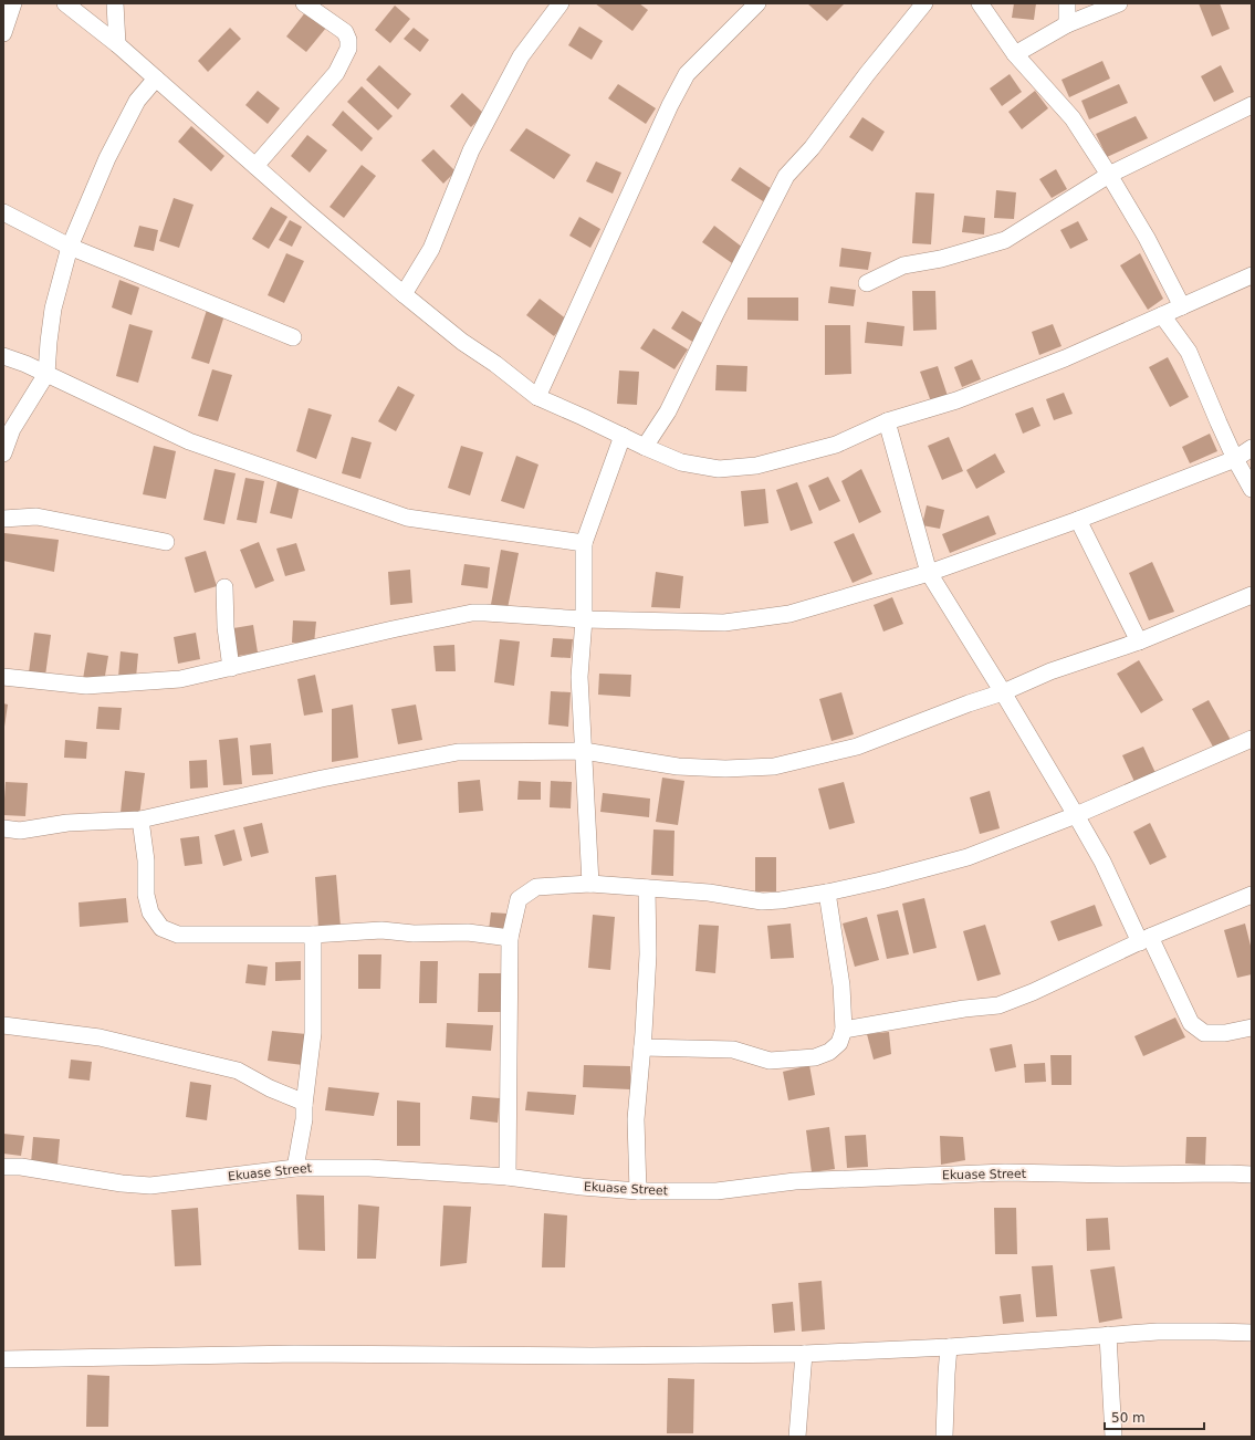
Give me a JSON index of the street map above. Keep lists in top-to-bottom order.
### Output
{
  "streets": {
    "street": ["Ekuase Street"]
  },
  "scale_bar": "50 m"
}
